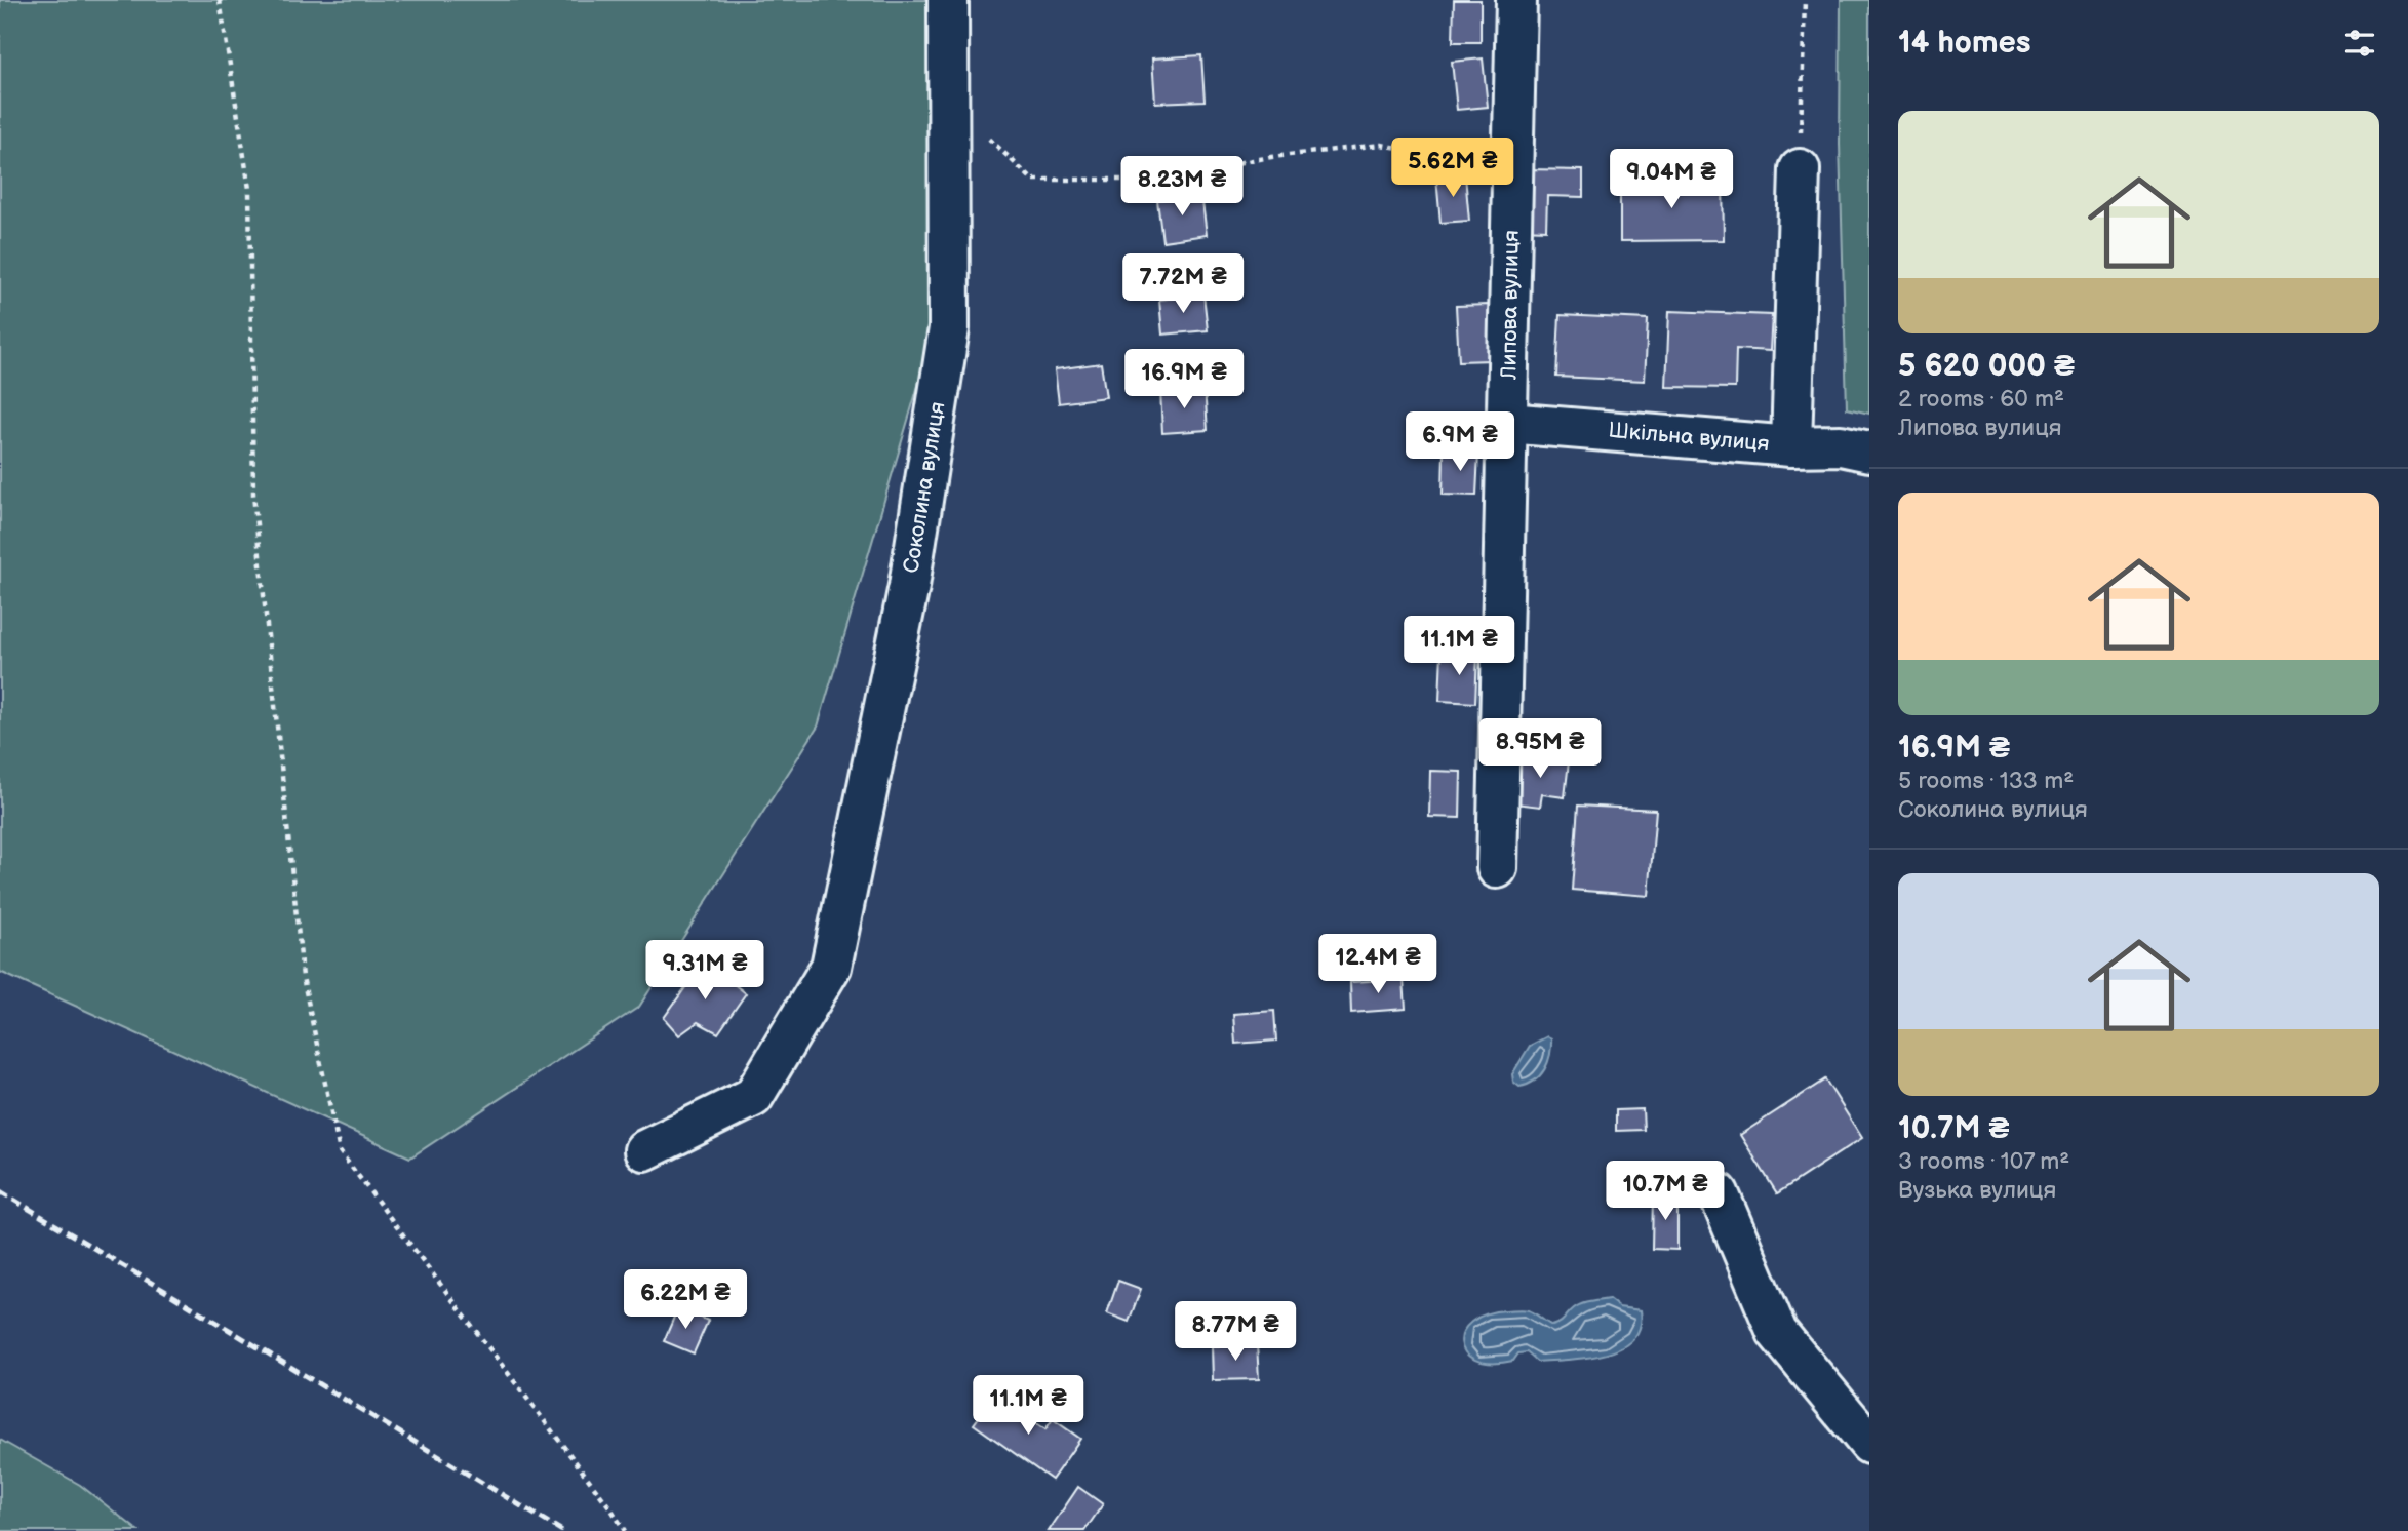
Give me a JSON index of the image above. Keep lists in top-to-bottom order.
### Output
{
  "streets": {
    "street": ["Липова вулиця", "Шкільна вулиця", "Соколина вулиця"]
  },
  "crossings": [
    ["Липова вулиця", "Шкільна вулиця"]
  ],
  "page": {
    "heading": "14 homes",
    "list": [
      {
        "name": "5 620 000 ₴",
        "note": "2 rooms · 60 m² · Липова вулиця"
      },
      {
        "name": "16.9M ₴",
        "note": "5 rooms · 133 m² · Соколина вулиця"
      },
      {
        "name": "10.7M ₴",
        "note": "3 rooms · 107 m² · Вузька вулиця"
      }
    ],
    "price": [
      "5.62M ₴",
      "9.04M ₴",
      "8.23M ₴",
      "7.72M ₴",
      "16.9M ₴",
      "6.9M ₴",
      "11.1M ₴",
      "8.95M ₴",
      "12.4M ₴",
      "9.31M ₴",
      "10.7M ₴",
      "6.22M ₴",
      "8.77M ₴",
      "11.1M ₴"
    ]
  }
}
